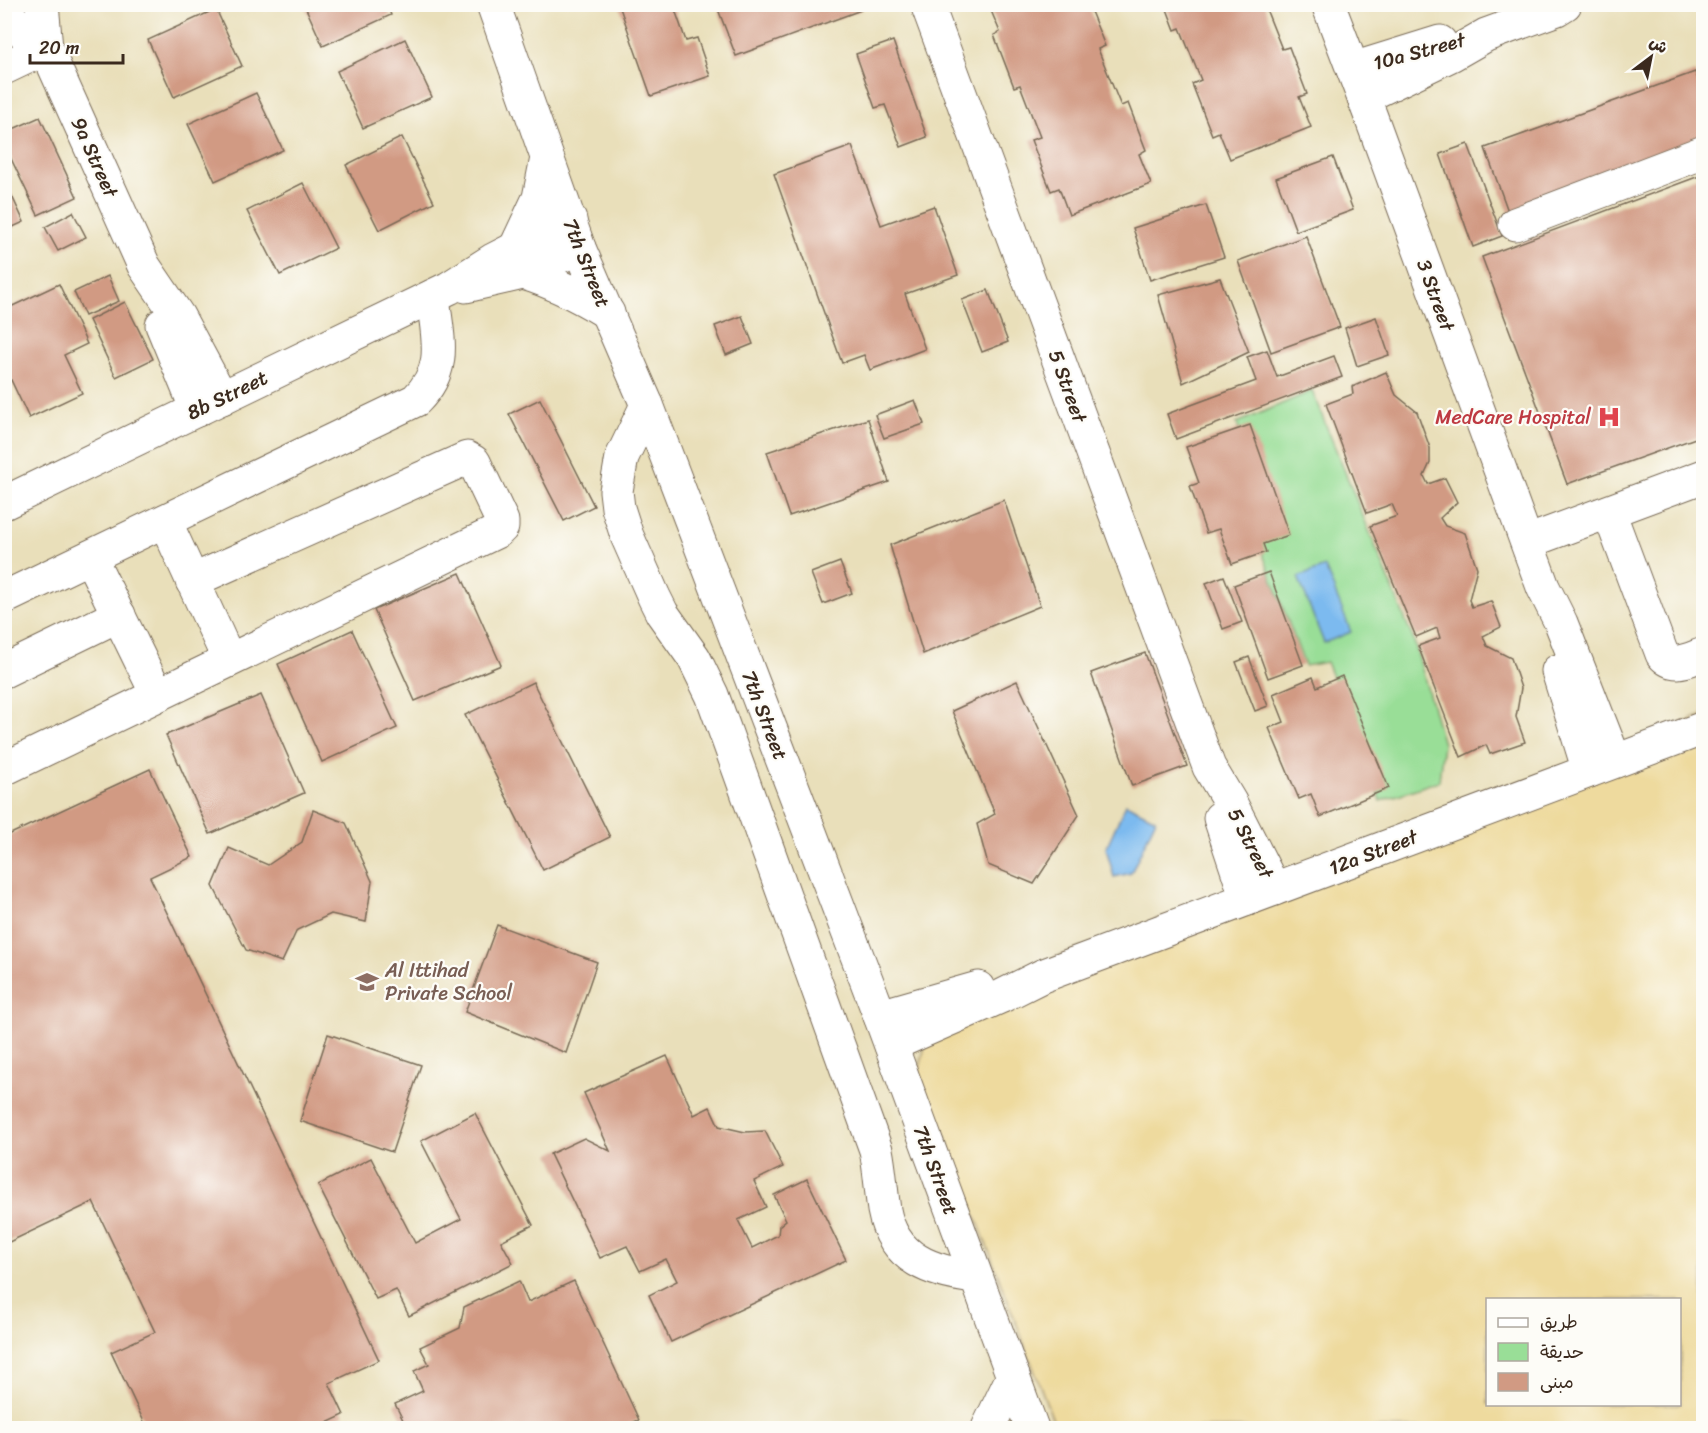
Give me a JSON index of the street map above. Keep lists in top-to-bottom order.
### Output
{
  "streets": {
    "street": [
      "10a Street",
      "9a Street",
      "7th Street",
      "3 Street",
      "5 Street",
      "8b Street",
      "12a Street"
    ]
  },
  "crossings": [
    ["10a Street", "3 Street"],
    ["9a Street", "8b Street"],
    ["7th Street", "8b Street"],
    ["7th Street", "12a Street"],
    ["3 Street", "12a Street"],
    ["5 Street", "12a Street"]
  ],
  "places": {
    "hospital": ["MedCare Hospital"],
    "school or university": ["Al Ittihad Private School"]
  },
  "legend": ["طريق", "حديقة", "مبنى"],
  "scale_bar": "20 m",
  "north": "top right"
}
